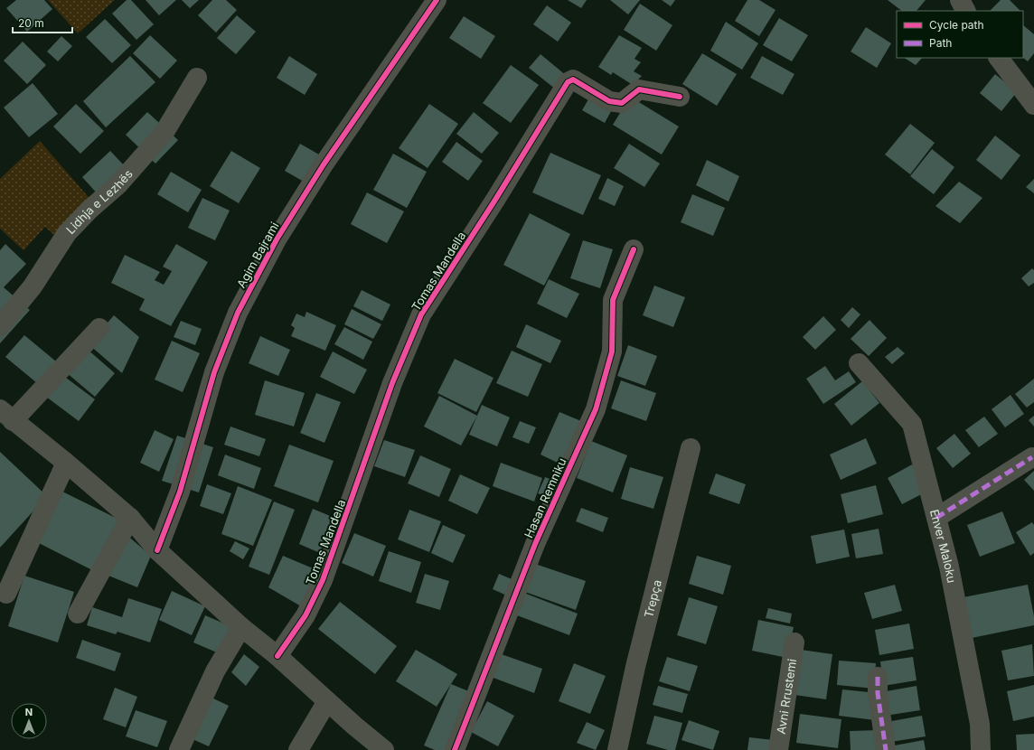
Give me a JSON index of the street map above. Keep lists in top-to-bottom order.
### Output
{
  "streets": {
    "street": [
      "Lidhja e Lezhës",
      "Agim Bajrami",
      "Tomas Mandella",
      "Hasan Remniku",
      "Enver Maloku",
      "Trepça",
      "Avni Rrustemi"
    ]
  },
  "legend": ["Cycle path", "Path"],
  "scale_bar": "20 m",
  "north": "top"
}
